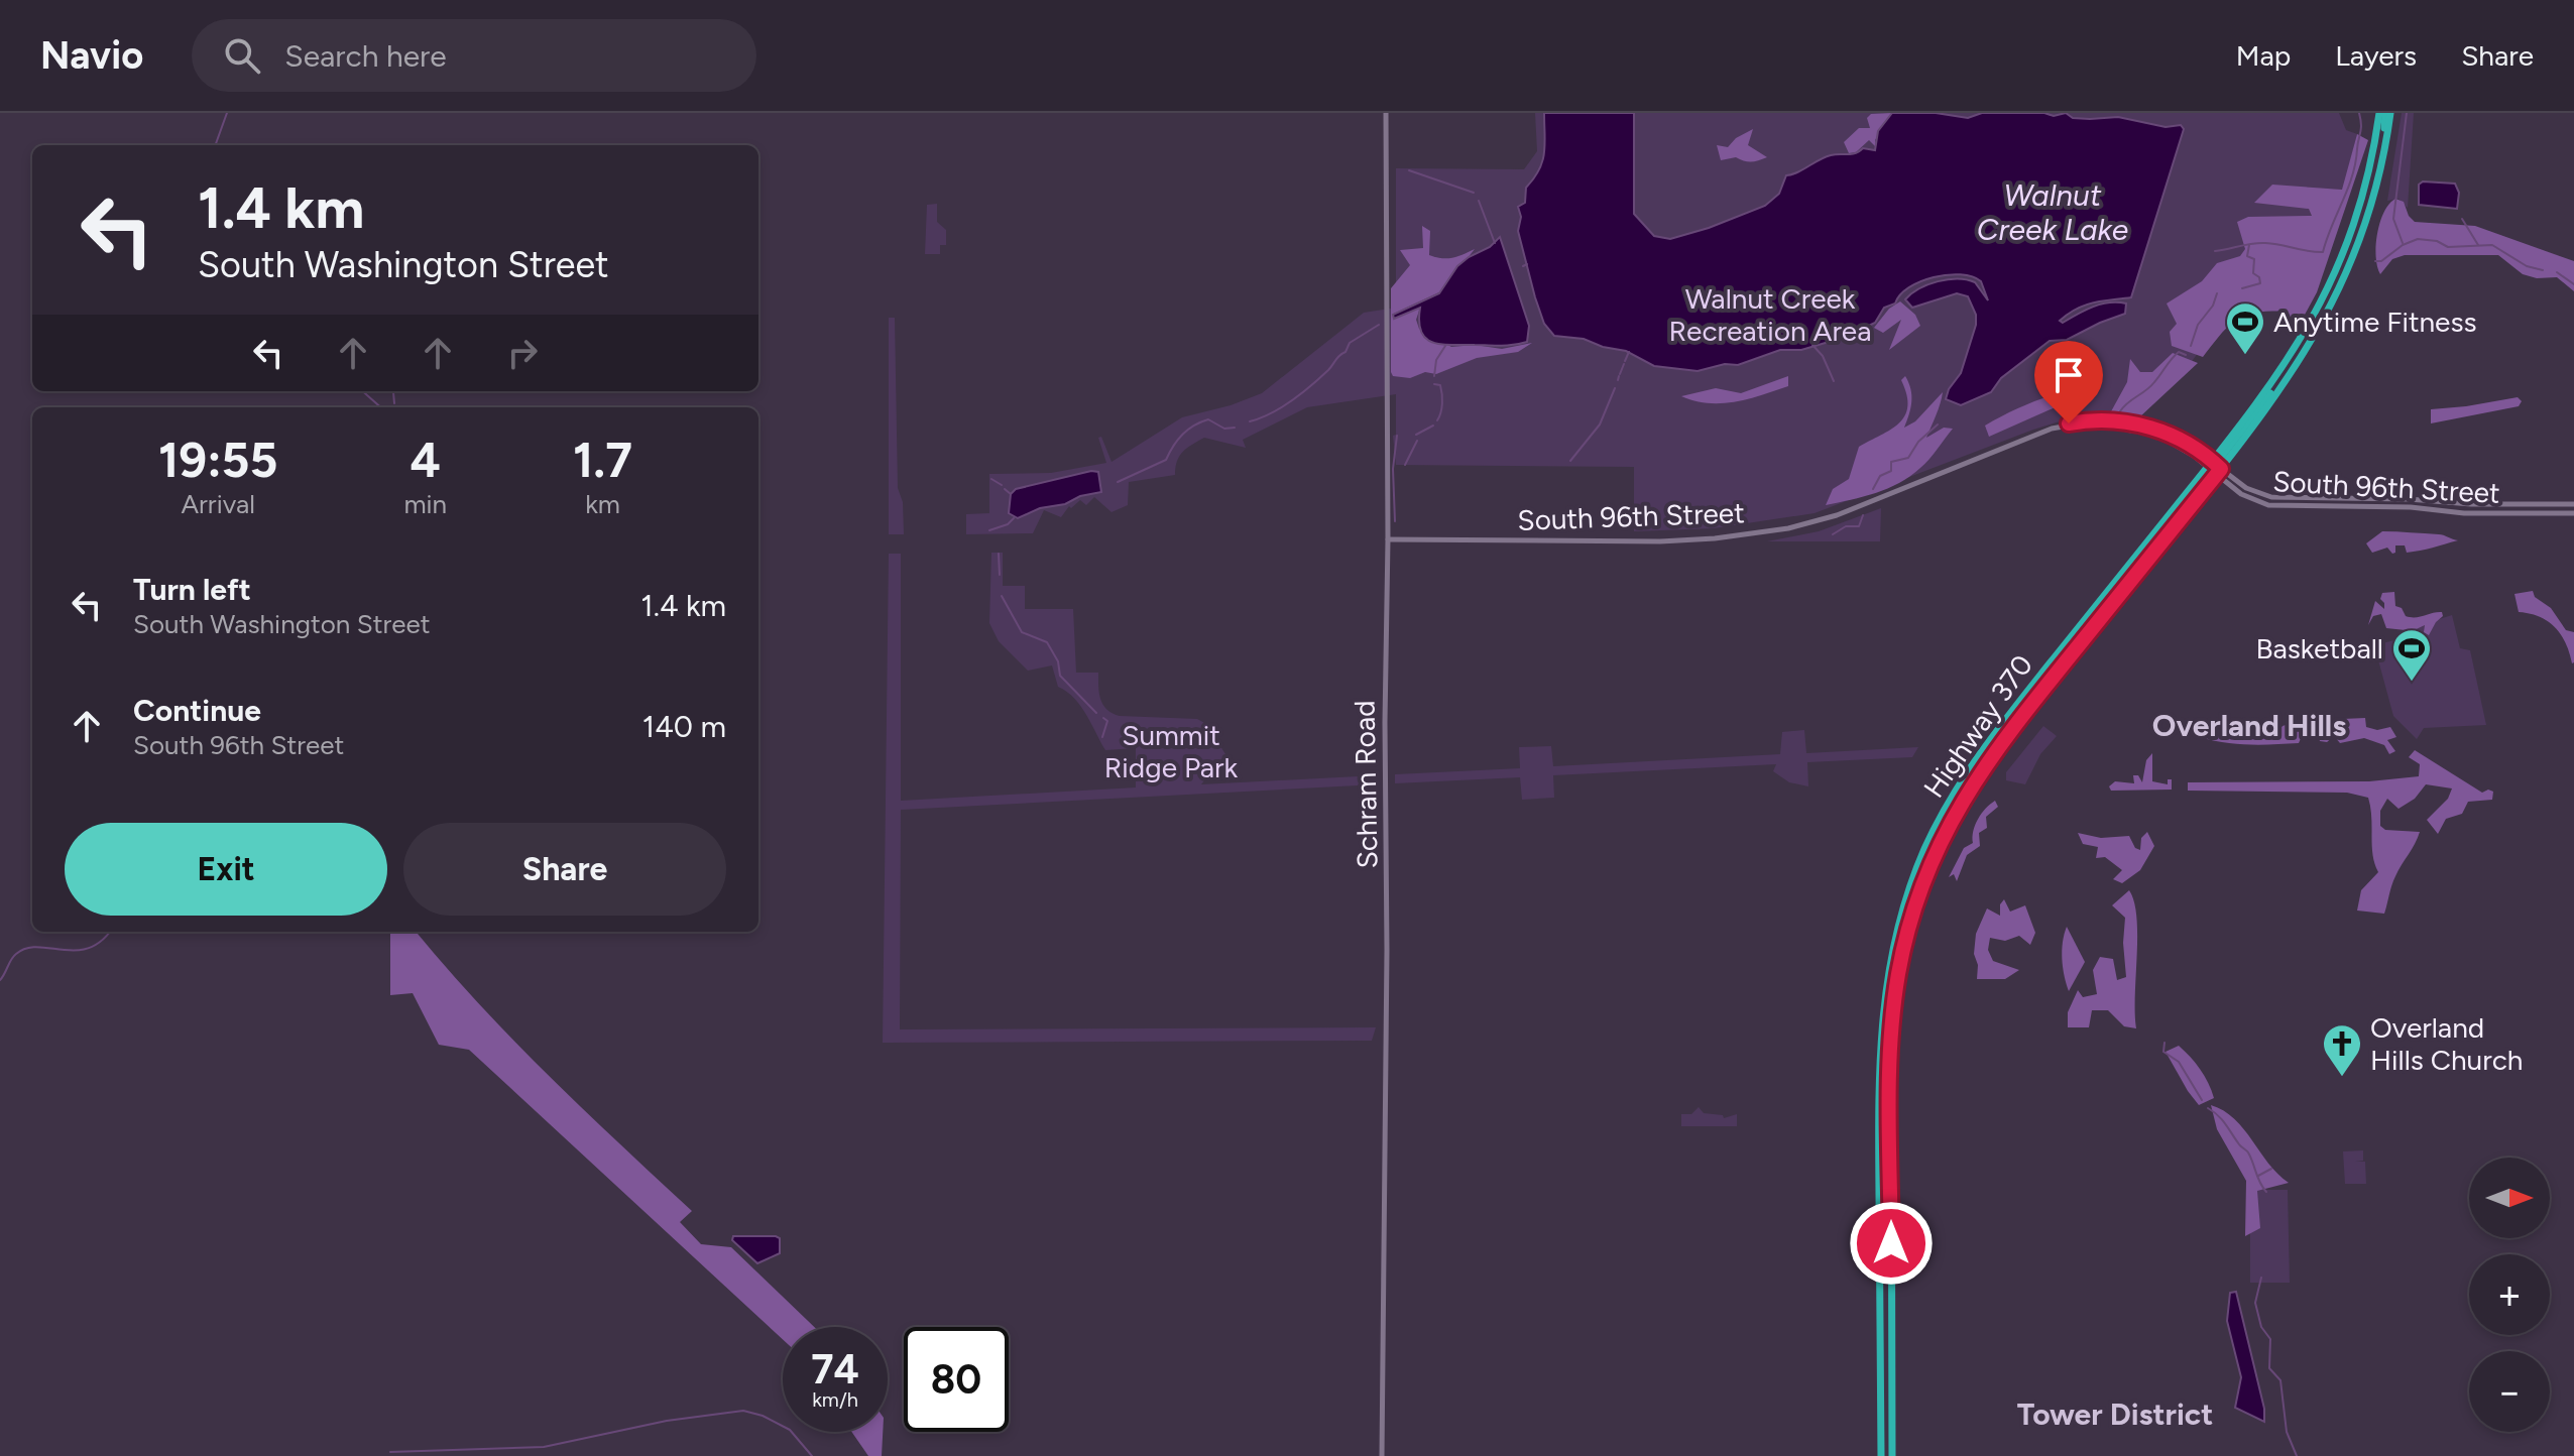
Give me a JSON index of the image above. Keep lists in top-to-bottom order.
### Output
{
  "streets": {
    "highway": ["Highway 370"],
    "main road": ["South 96th Street", "Schram Road"]
  },
  "crossings": [
    ["South 96th Street", "Highway 370"],
    ["South 96th Street", "Schram Road"]
  ],
  "districts": ["Overland Hills", "Tower District"],
  "water": ["Walnut Creek Lake"],
  "parks": ["Walnut Creek Recreation Area", "Summit Ridge Park"],
  "places": {
    "sports": ["Anytime Fitness", "Basketball"],
    "church": ["Overland Hills Church"]
  },
  "north": "right",
  "page": {
    "header": "Navio",
    "search": "Search here",
    "nav": ["Map", "Layers", "Share"],
    "turn": ["1.4 km", "South Washington Street"],
    "eta": [
      "19:55",
      "Arrival",
      "4",
      "min",
      "1.7",
      "km"
    ],
    "list": [
      {
        "name": "Turn left",
        "note": "South Washington Street",
        "value": "1.4 km"
      },
      {
        "name": "Continue",
        "note": "South 96th Street",
        "value": "140 m"
      }
    ],
    "buttons": ["Exit", "Share"],
    "map_buttons": ["+", "−"],
    "speed": "74 km/h",
    "limit": "80"
  }
}
